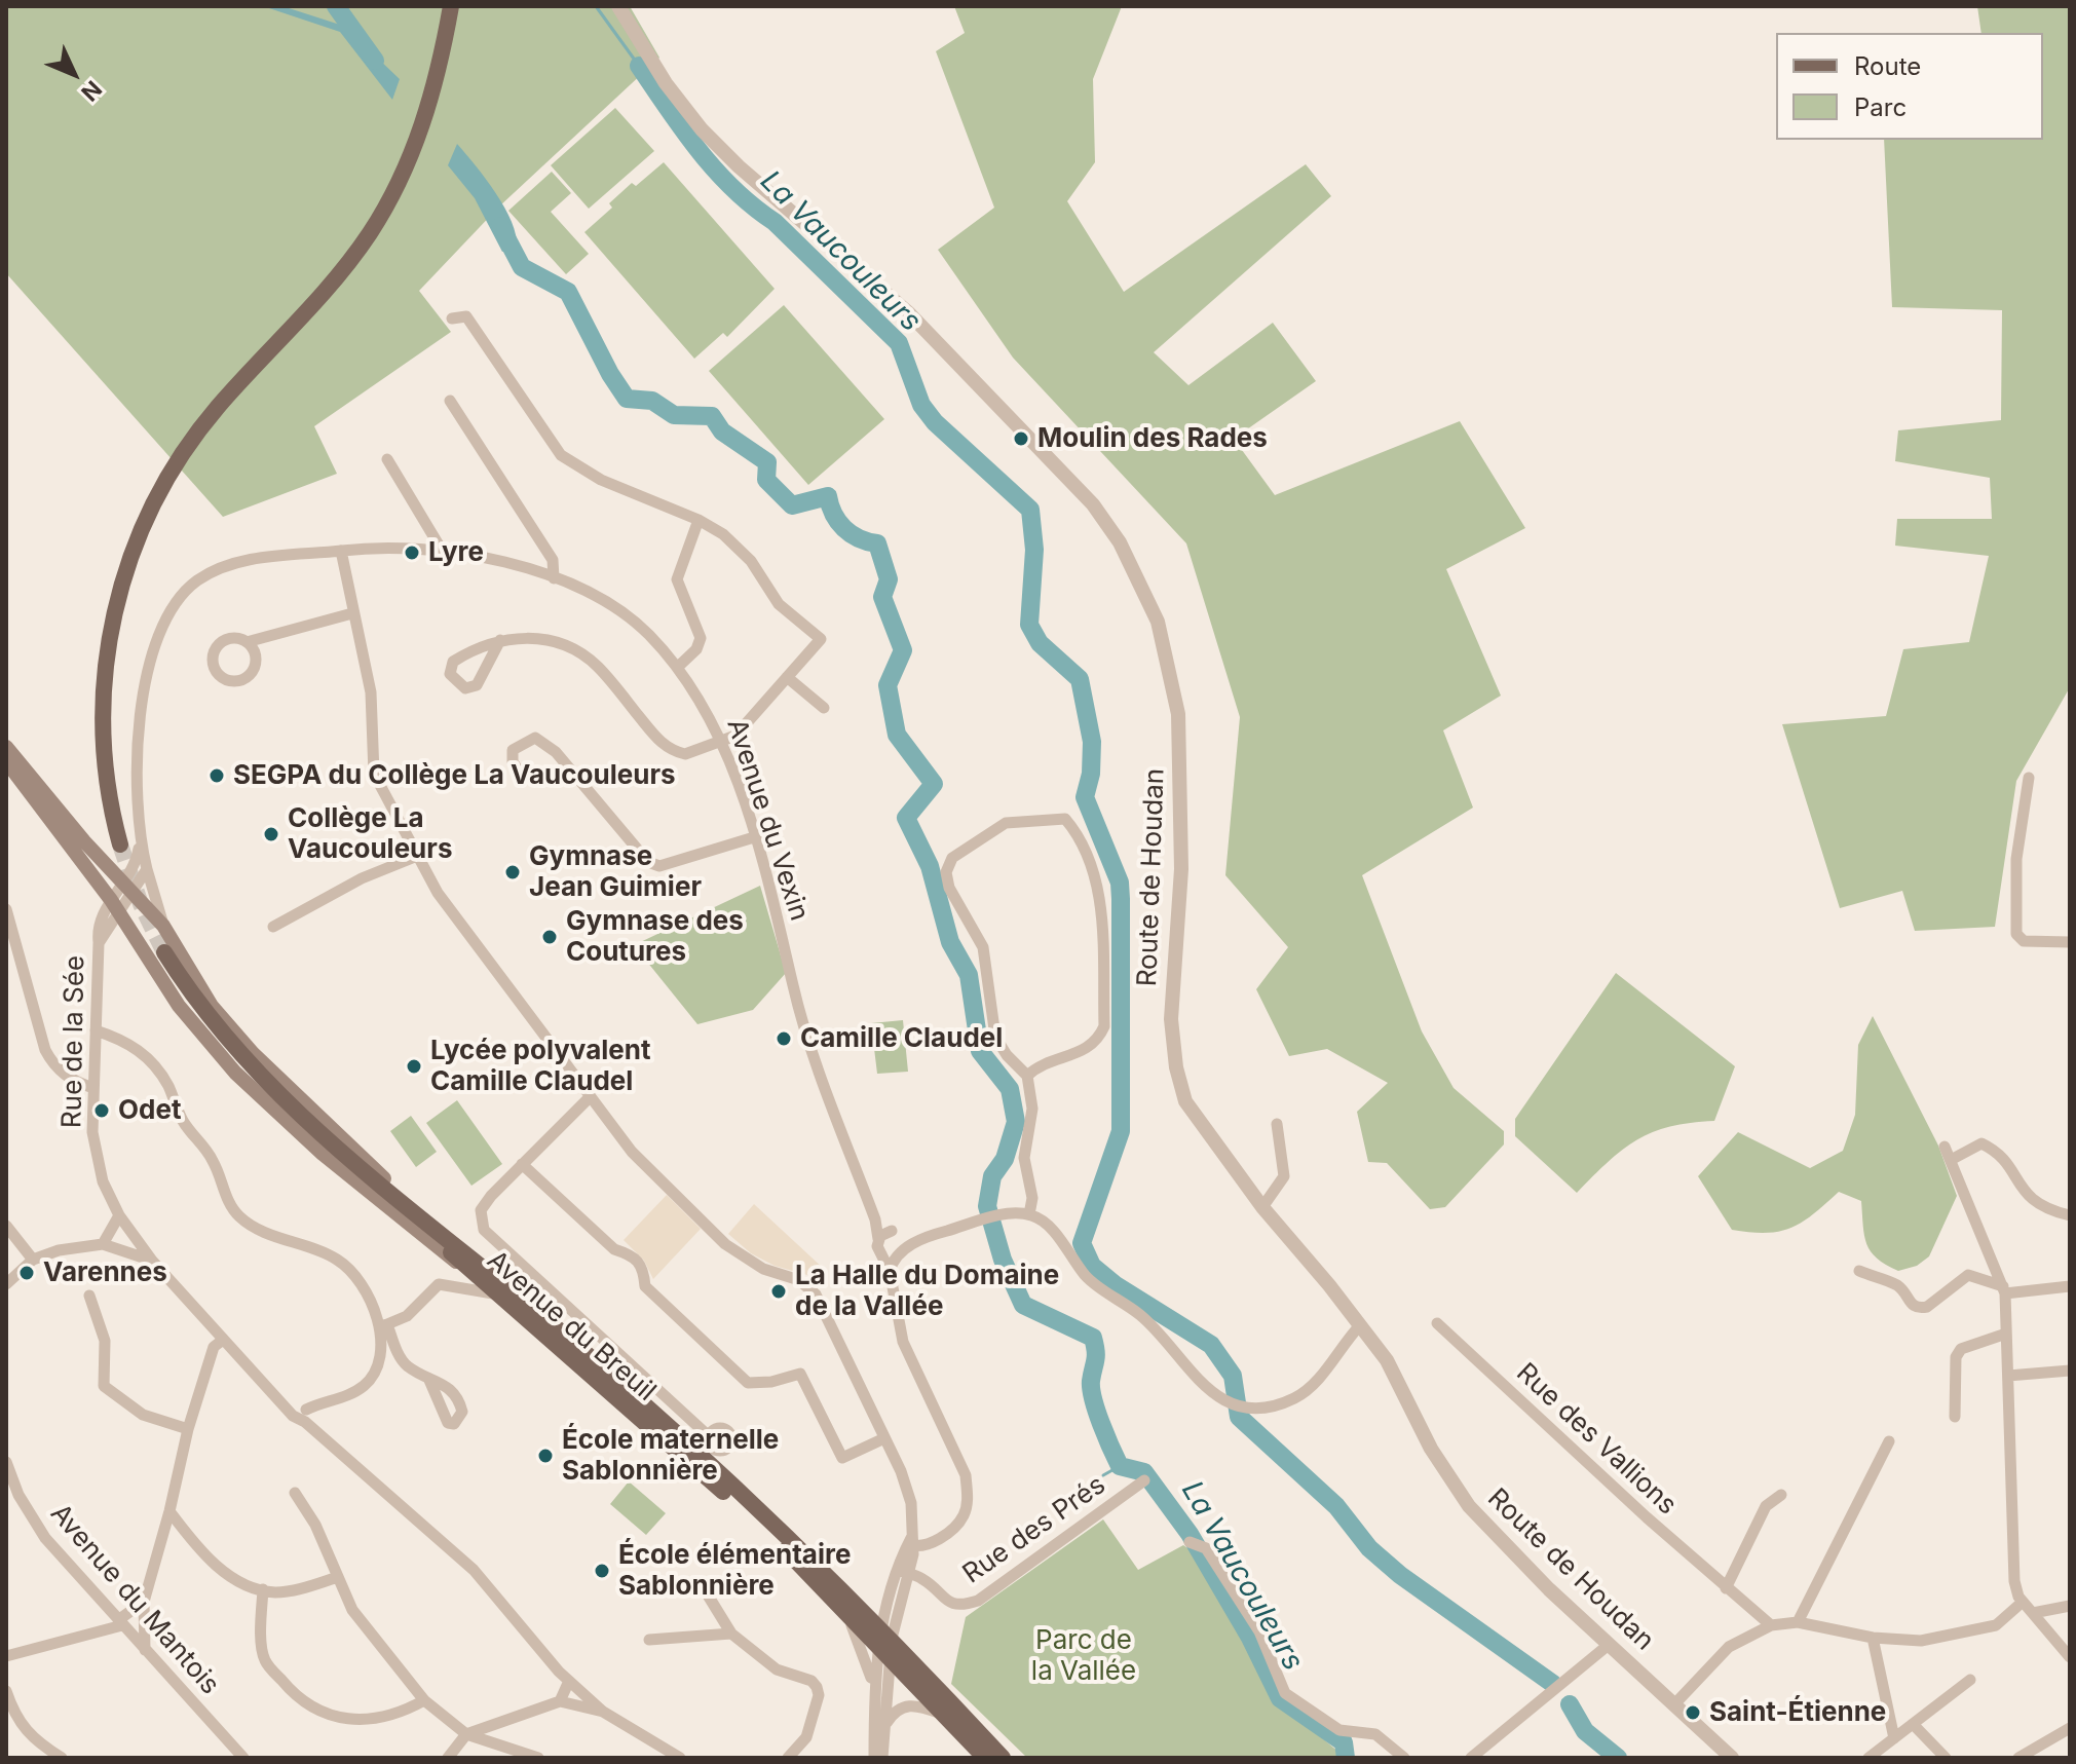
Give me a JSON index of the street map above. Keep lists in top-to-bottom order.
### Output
{
  "streets": {
    "main road": ["Avenue du Breuil"],
    "street": [
      "Avenue du Vexin",
      "Route de Houdan",
      "Rue de la Sée",
      "Rue des Vallions",
      "Rue des Prés",
      "Avenue du Mantois"
    ]
  },
  "water": ["La Vaucouleurs"],
  "parks": ["Parc de la Vallée"],
  "places": [
    "Moulin des Rades",
    "Lyre",
    "SEGPA du Collège La Vaucouleurs",
    "Collège La Vaucouleurs",
    "Gymnase Jean Guimier",
    "Gymnase des Coutures",
    "Camille Claudel",
    "Lycée polyvalent Camille Claudel",
    "Odet",
    "Varennes",
    "La Halle du Domaine de la Vallée",
    "École maternelle Sablonnière",
    "École élémentaire Sablonnière",
    "Saint-Étienne"
  ],
  "legend": ["Route", "Parc"],
  "north": "bottom right"
}
